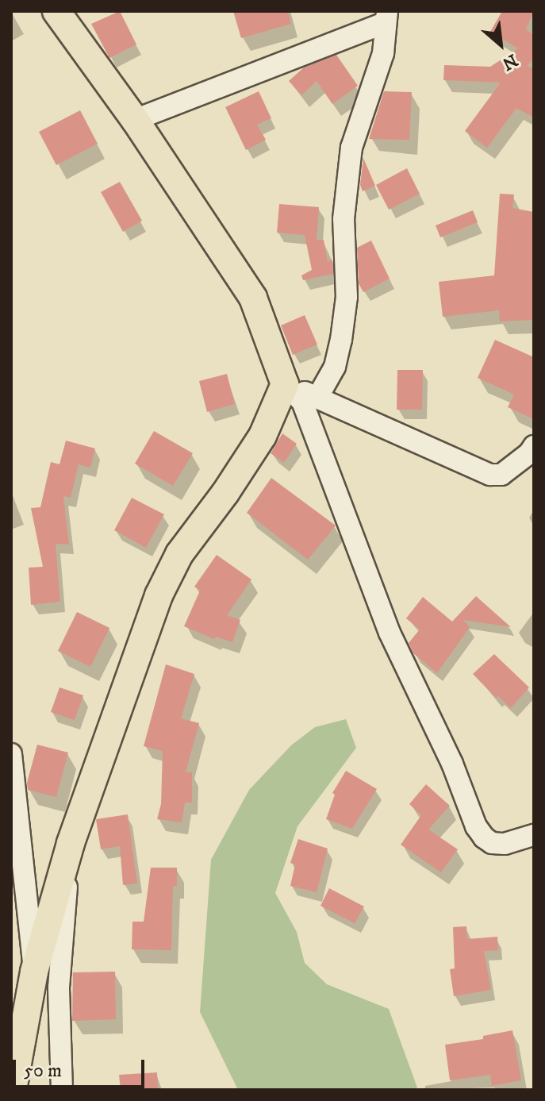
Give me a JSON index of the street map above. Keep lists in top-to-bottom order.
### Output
{
  "scale_bar": "50 m",
  "north": "bottom right"
}
